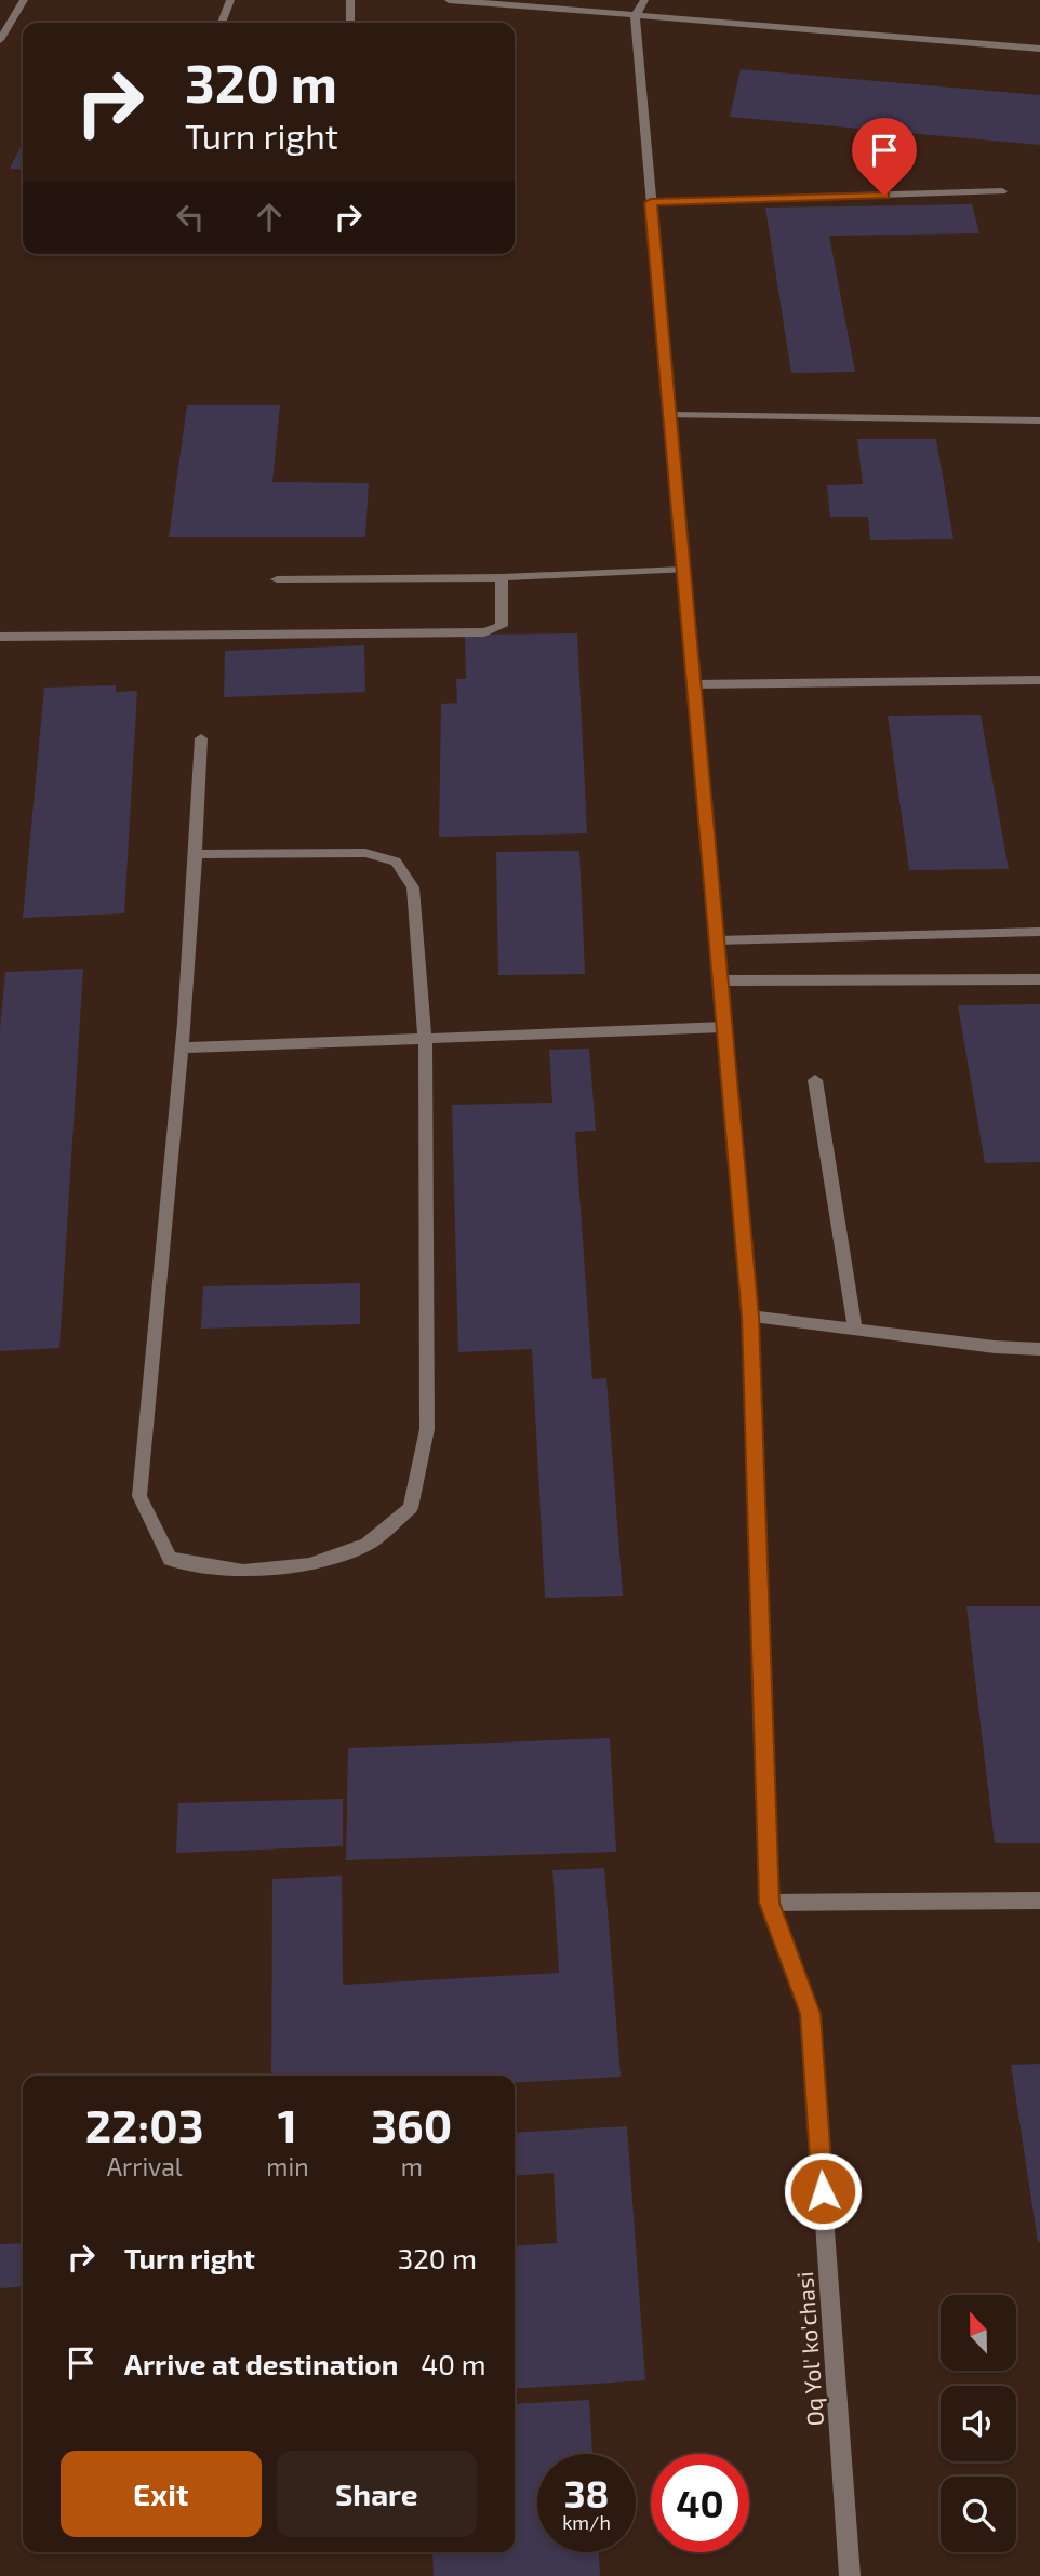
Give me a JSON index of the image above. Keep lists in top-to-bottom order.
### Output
{
  "streets": {
    "street": ["Oq Yol' ko'chasi"]
  },
  "north": "top",
  "page": {
    "turn": ["320 m", "Turn right"],
    "eta": [
      "22:03",
      "Arrival",
      "1",
      "min",
      "360",
      "m"
    ],
    "list": [
      {
        "name": "Turn right",
        "value": "320 m"
      },
      {
        "name": "Arrive at destination",
        "value": "40 m"
      }
    ],
    "buttons": ["Exit", "Share"],
    "speed": "38 km/h",
    "limit": "40"
  }
}
